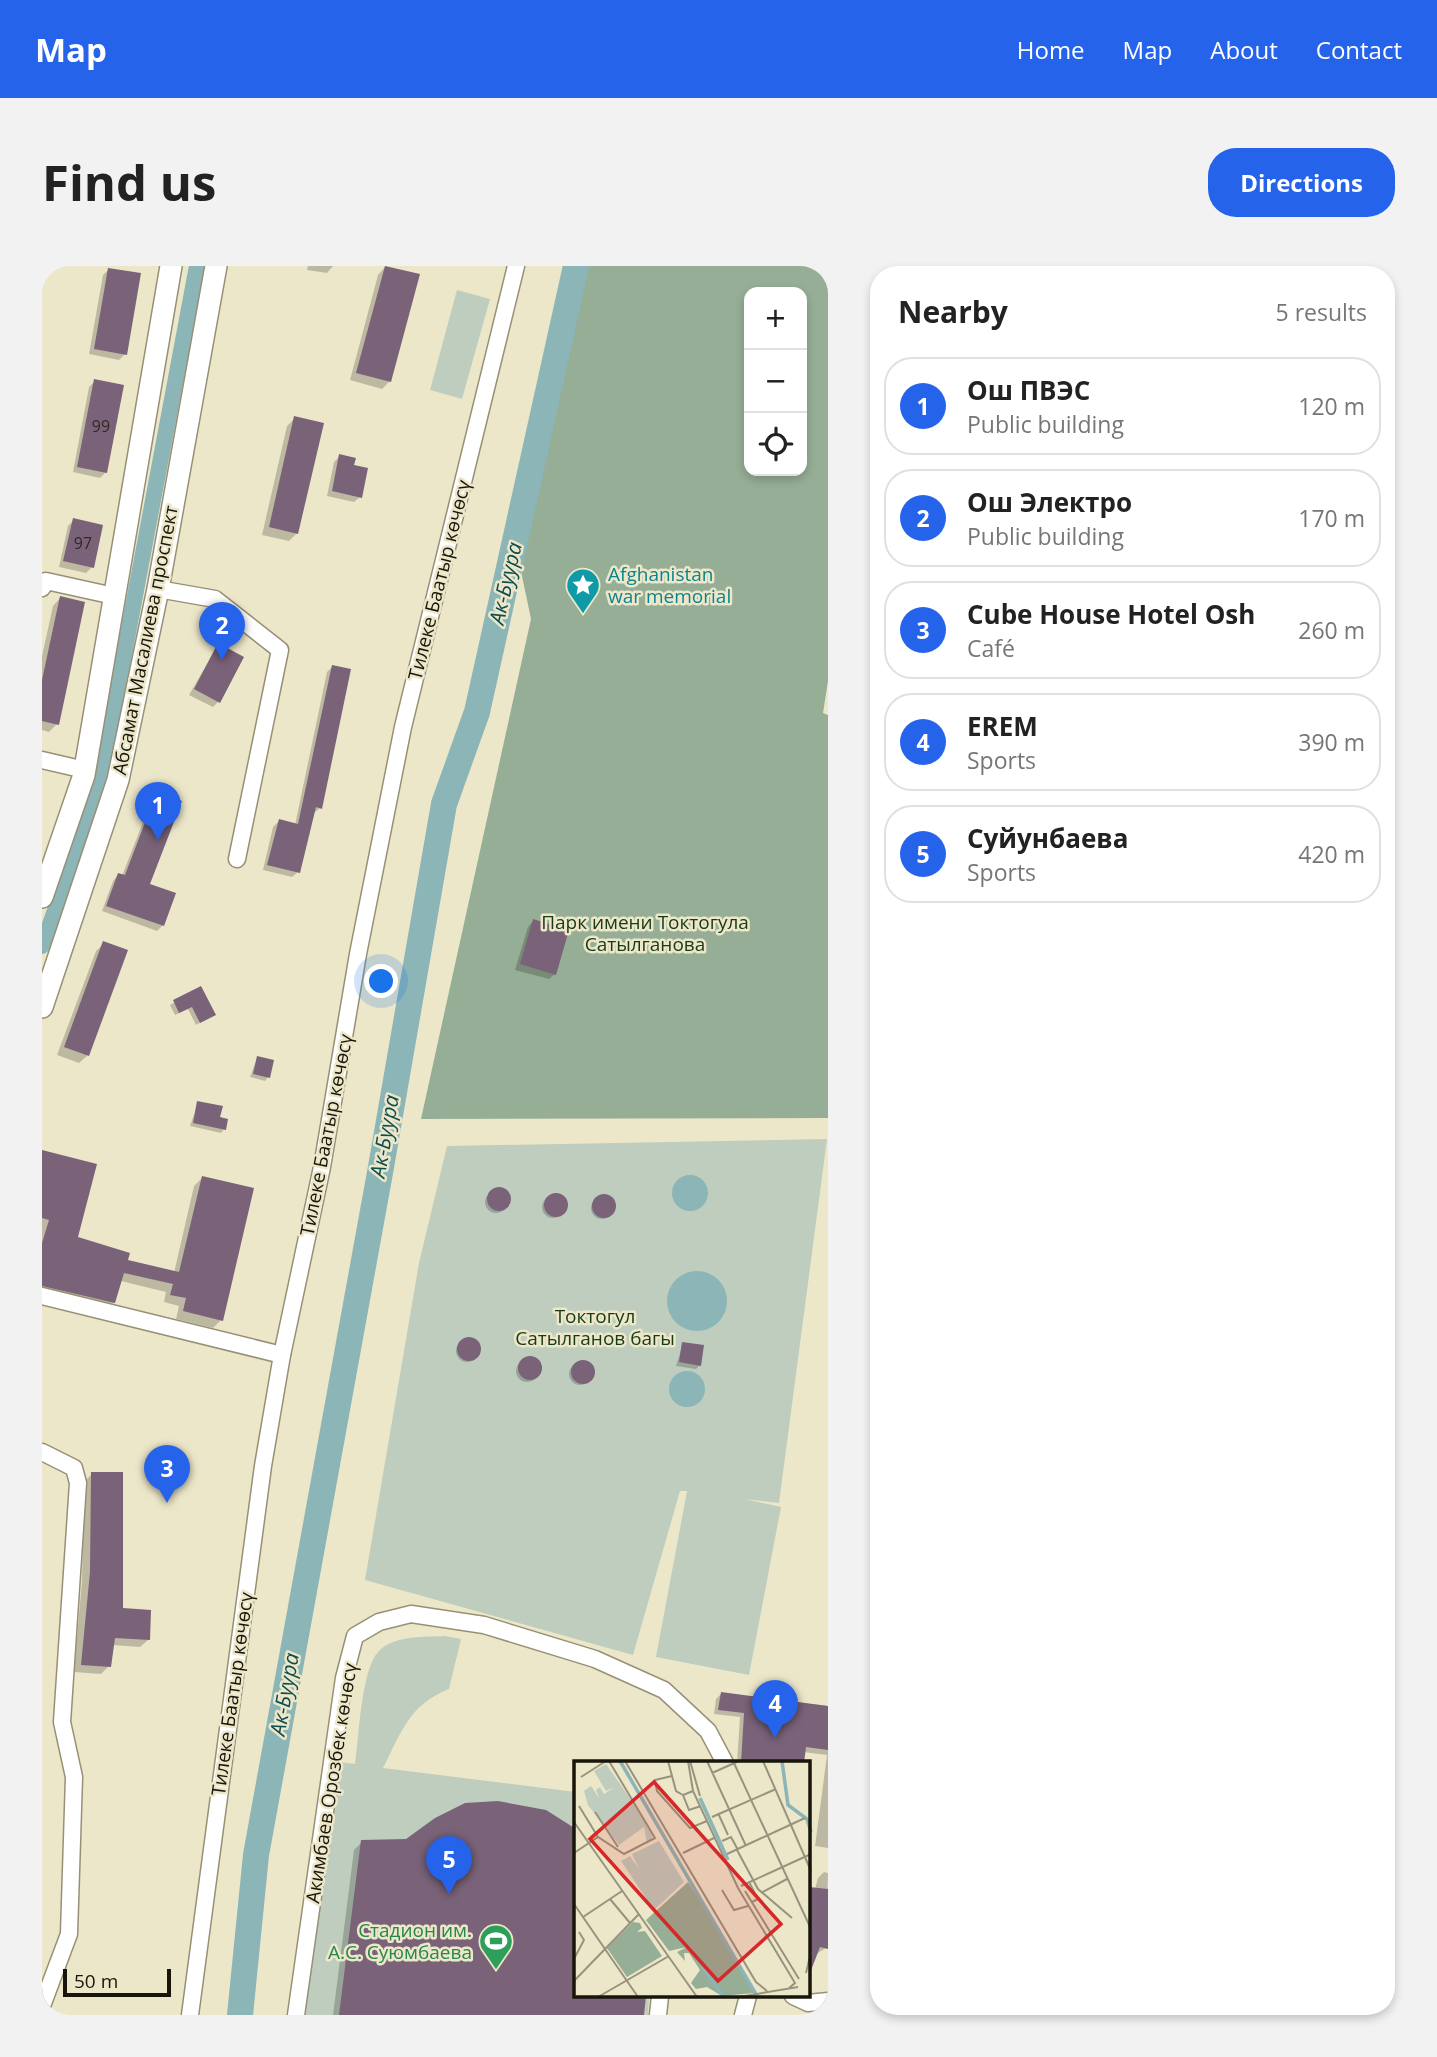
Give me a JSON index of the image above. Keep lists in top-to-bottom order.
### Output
{
  "streets": {
    "main road": ["Абсамат Масалиева проспект"],
    "street": ["Тилеке Баатыр көчөсү", "Акимбаев Орозбек көчөсү"]
  },
  "water": ["Ак-Буура"],
  "parks": ["Парк имени Токтогула Сатылганова", "Токтогул Сатылганов багы"],
  "places": {
    "place": ["Afghanistan war memorial"],
    "sports": ["Стадион им. А.С. Суюмбаева"]
  },
  "house_numbers": ["99", "97"],
  "scale_bar": "50 m",
  "page": {
    "header": "Map",
    "nav": [
      "Home",
      "Map",
      "About",
      "Contact"
    ],
    "buttons": "Directions",
    "title": "Find us",
    "heading": ["Nearby", "5 results"],
    "map_buttons": ["+", "−"],
    "list": [
      {
        "mark": "1",
        "name": "Ош ПВЭС",
        "note": "Public building",
        "value": "120 m"
      },
      {
        "mark": "2",
        "name": "Ош Электро",
        "note": "Public building",
        "value": "170 m"
      },
      {
        "mark": "3",
        "name": "Cube House Hotel Osh",
        "note": "Café",
        "value": "260 m"
      },
      {
        "mark": "4",
        "name": "EREM",
        "note": "Sports",
        "value": "390 m"
      },
      {
        "mark": "5",
        "name": "Суйунбаева",
        "note": "Sports",
        "value": "420 m"
      }
    ],
    "pins": [
      "2",
      "1",
      "3",
      "4",
      "5"
    ],
    "scale": "50 m"
  }
}
